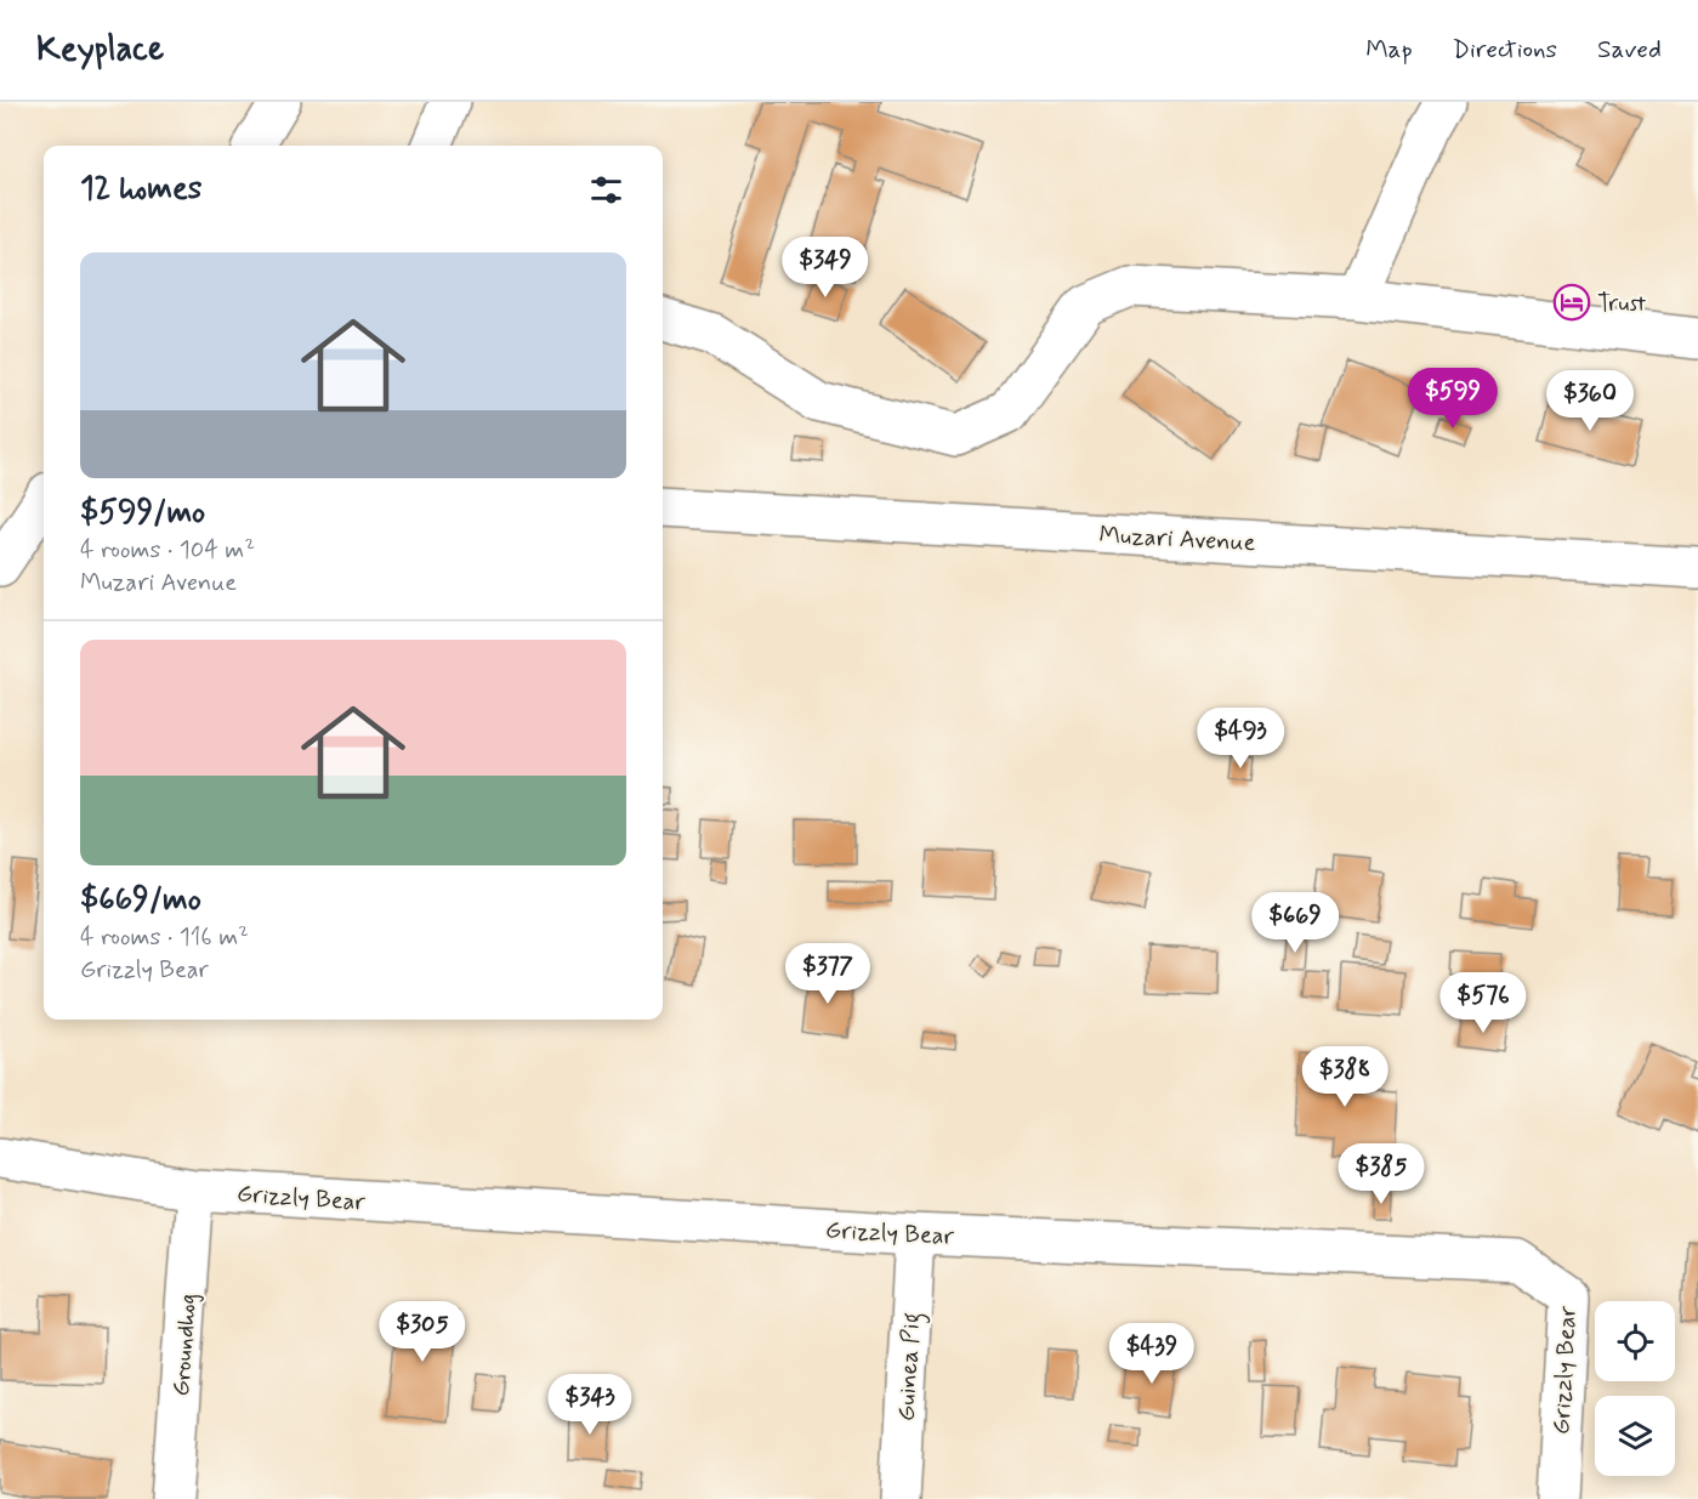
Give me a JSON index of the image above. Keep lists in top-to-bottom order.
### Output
{
  "streets": {
    "street": [
      "Muzari Avenue",
      "Grizzly Bear",
      "Groundhog",
      "Guinea Pig"
    ]
  },
  "crossings": [
    ["Grizzly Bear", "Groundhog"],
    ["Grizzly Bear", "Guinea Pig"]
  ],
  "places": {
    "hotel": ["Trust"]
  },
  "page": {
    "header": "Keyplace",
    "nav": ["Map", "Directions", "Saved"],
    "heading": "12 homes",
    "list": [
      {
        "name": "$599/mo",
        "note": "4 rooms · 104 m² · Muzari Avenue"
      },
      {
        "name": "$669/mo",
        "note": "4 rooms · 116 m² · Grizzly Bear"
      }
    ],
    "price": [
      "$349",
      "$599",
      "$360",
      "$493",
      "$669",
      "$377",
      "$576",
      "$388",
      "$385",
      "$305",
      "$439",
      "$343"
    ]
  }
}
